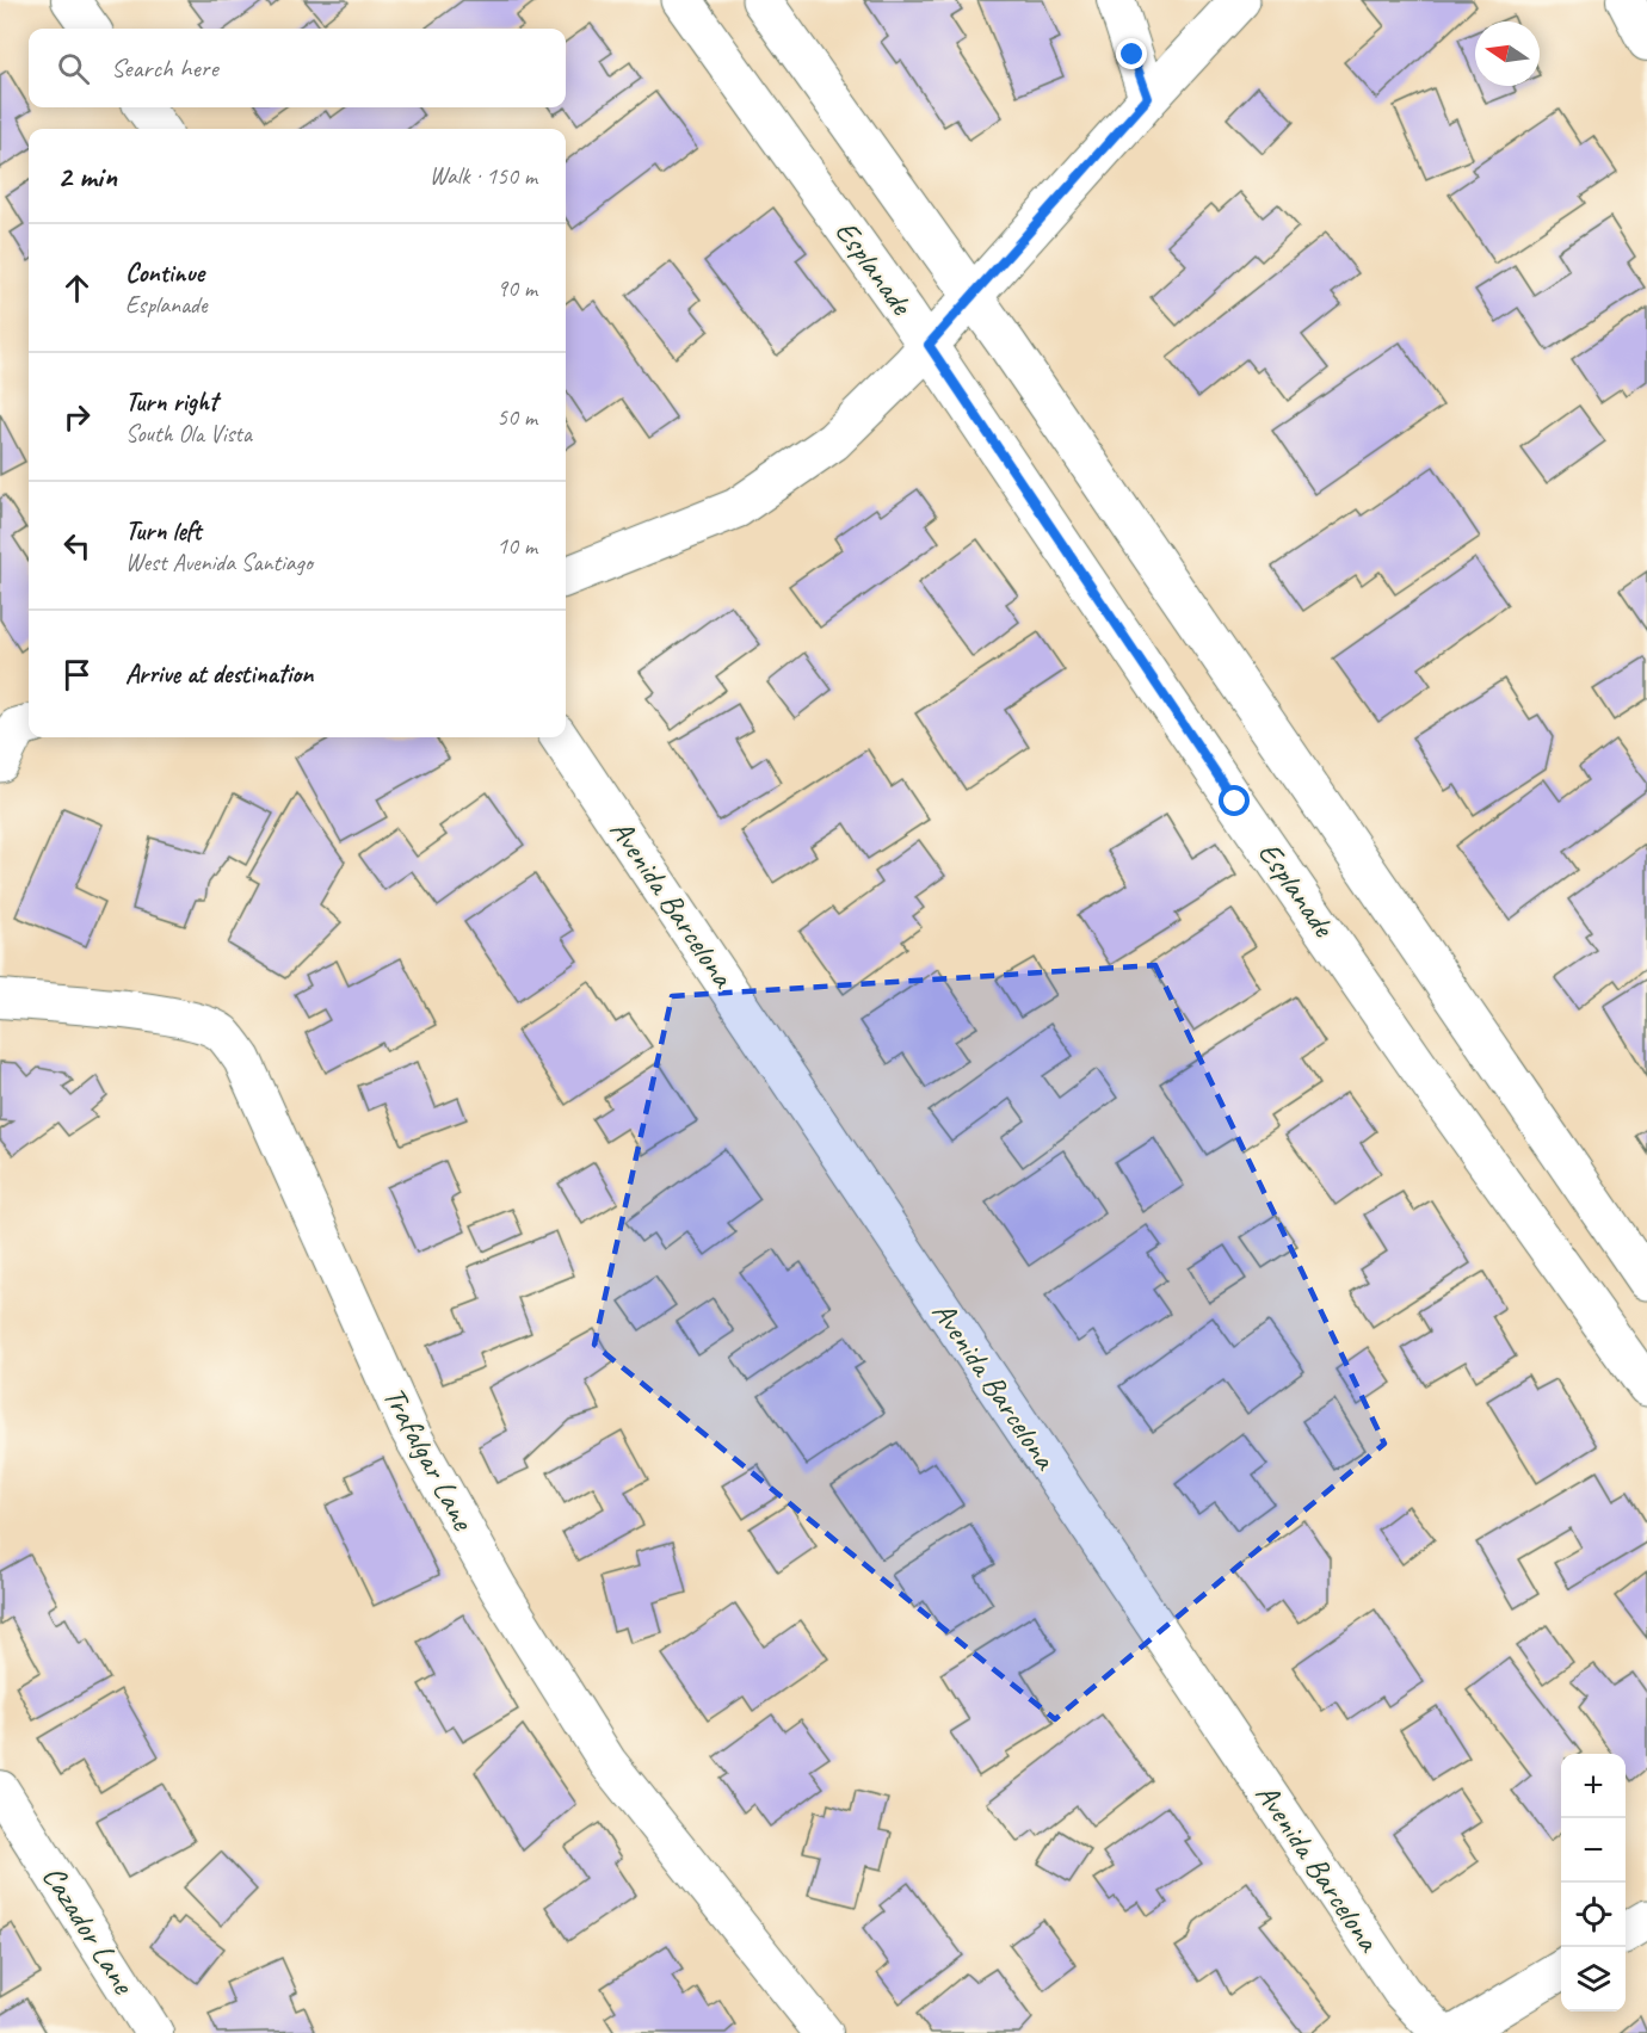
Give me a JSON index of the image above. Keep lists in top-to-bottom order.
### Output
{
  "streets": {
    "street": [
      "Esplanade",
      "Avenida Barcelona",
      "Trafalgar Lane",
      "Cazador Lane"
    ]
  },
  "north": "left",
  "page": {
    "search": "Search here",
    "heading": ["2 min", "Walk · 150 m"],
    "list": [
      ["Continue", "Esplanade", "90 m"],
      ["Turn right", "South Ola Vista", "50 m"],
      ["Turn left", "West Avenida Santiago", "10 m"],
      "Arrive at destination"
    ],
    "map_buttons": ["+", "−"]
  }
}
